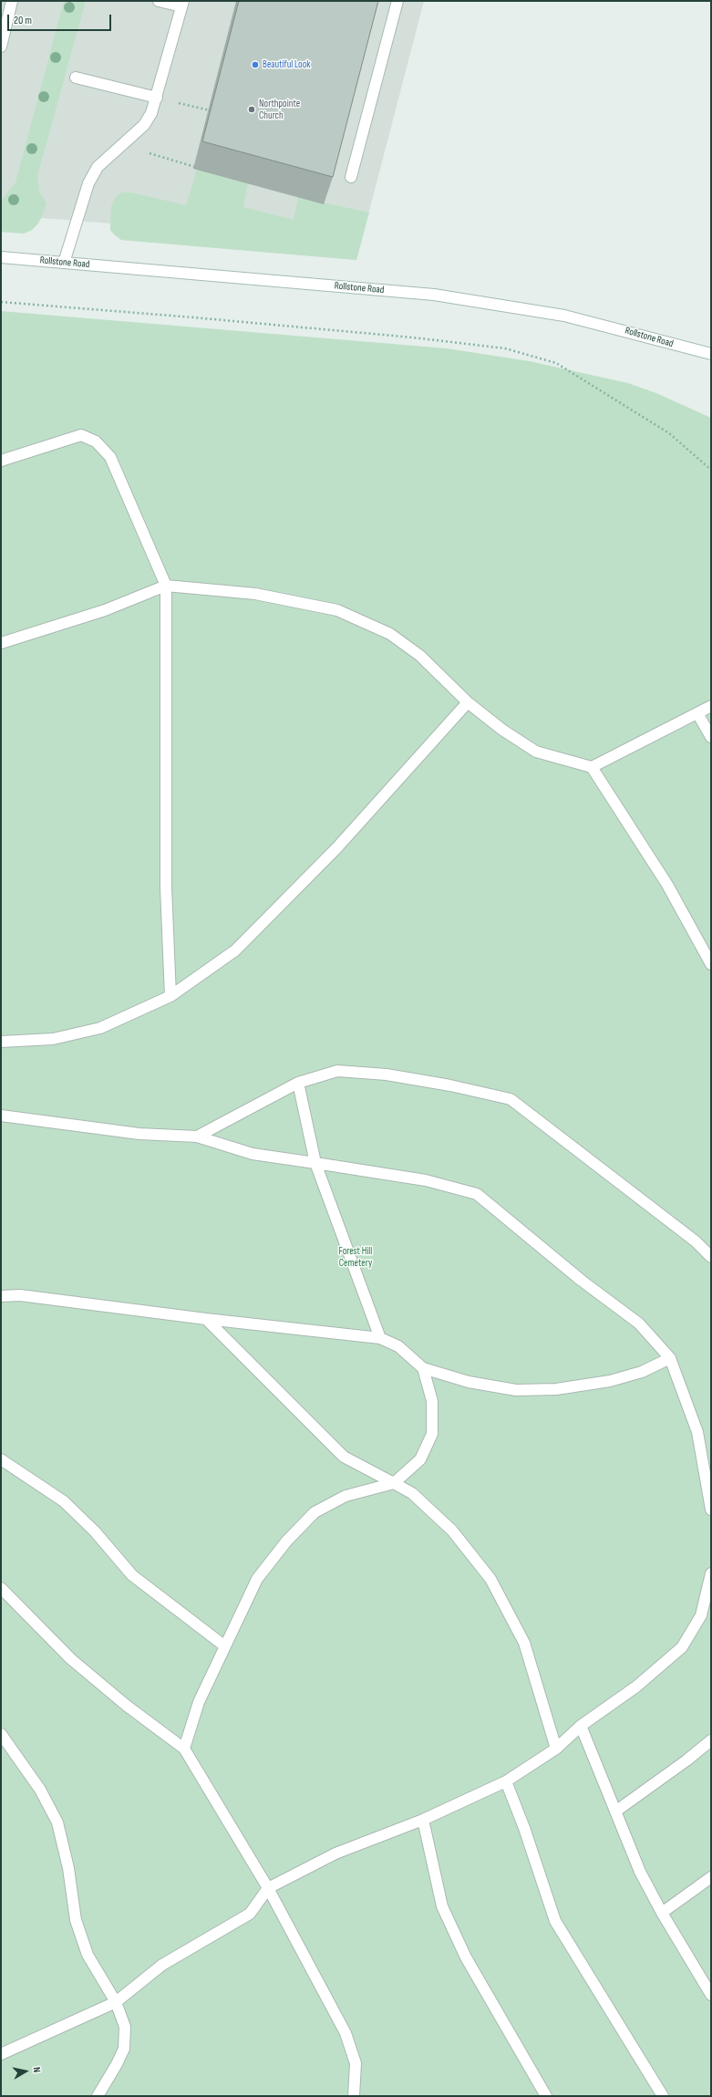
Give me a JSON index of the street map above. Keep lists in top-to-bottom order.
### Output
{
  "streets": {
    "main road": ["Rollstone Road"]
  },
  "parks": ["Forest Hill Cemetery"],
  "places": ["Beautiful Look", "Northpointe Church"],
  "scale_bar": "20 m",
  "north": "right"
}
